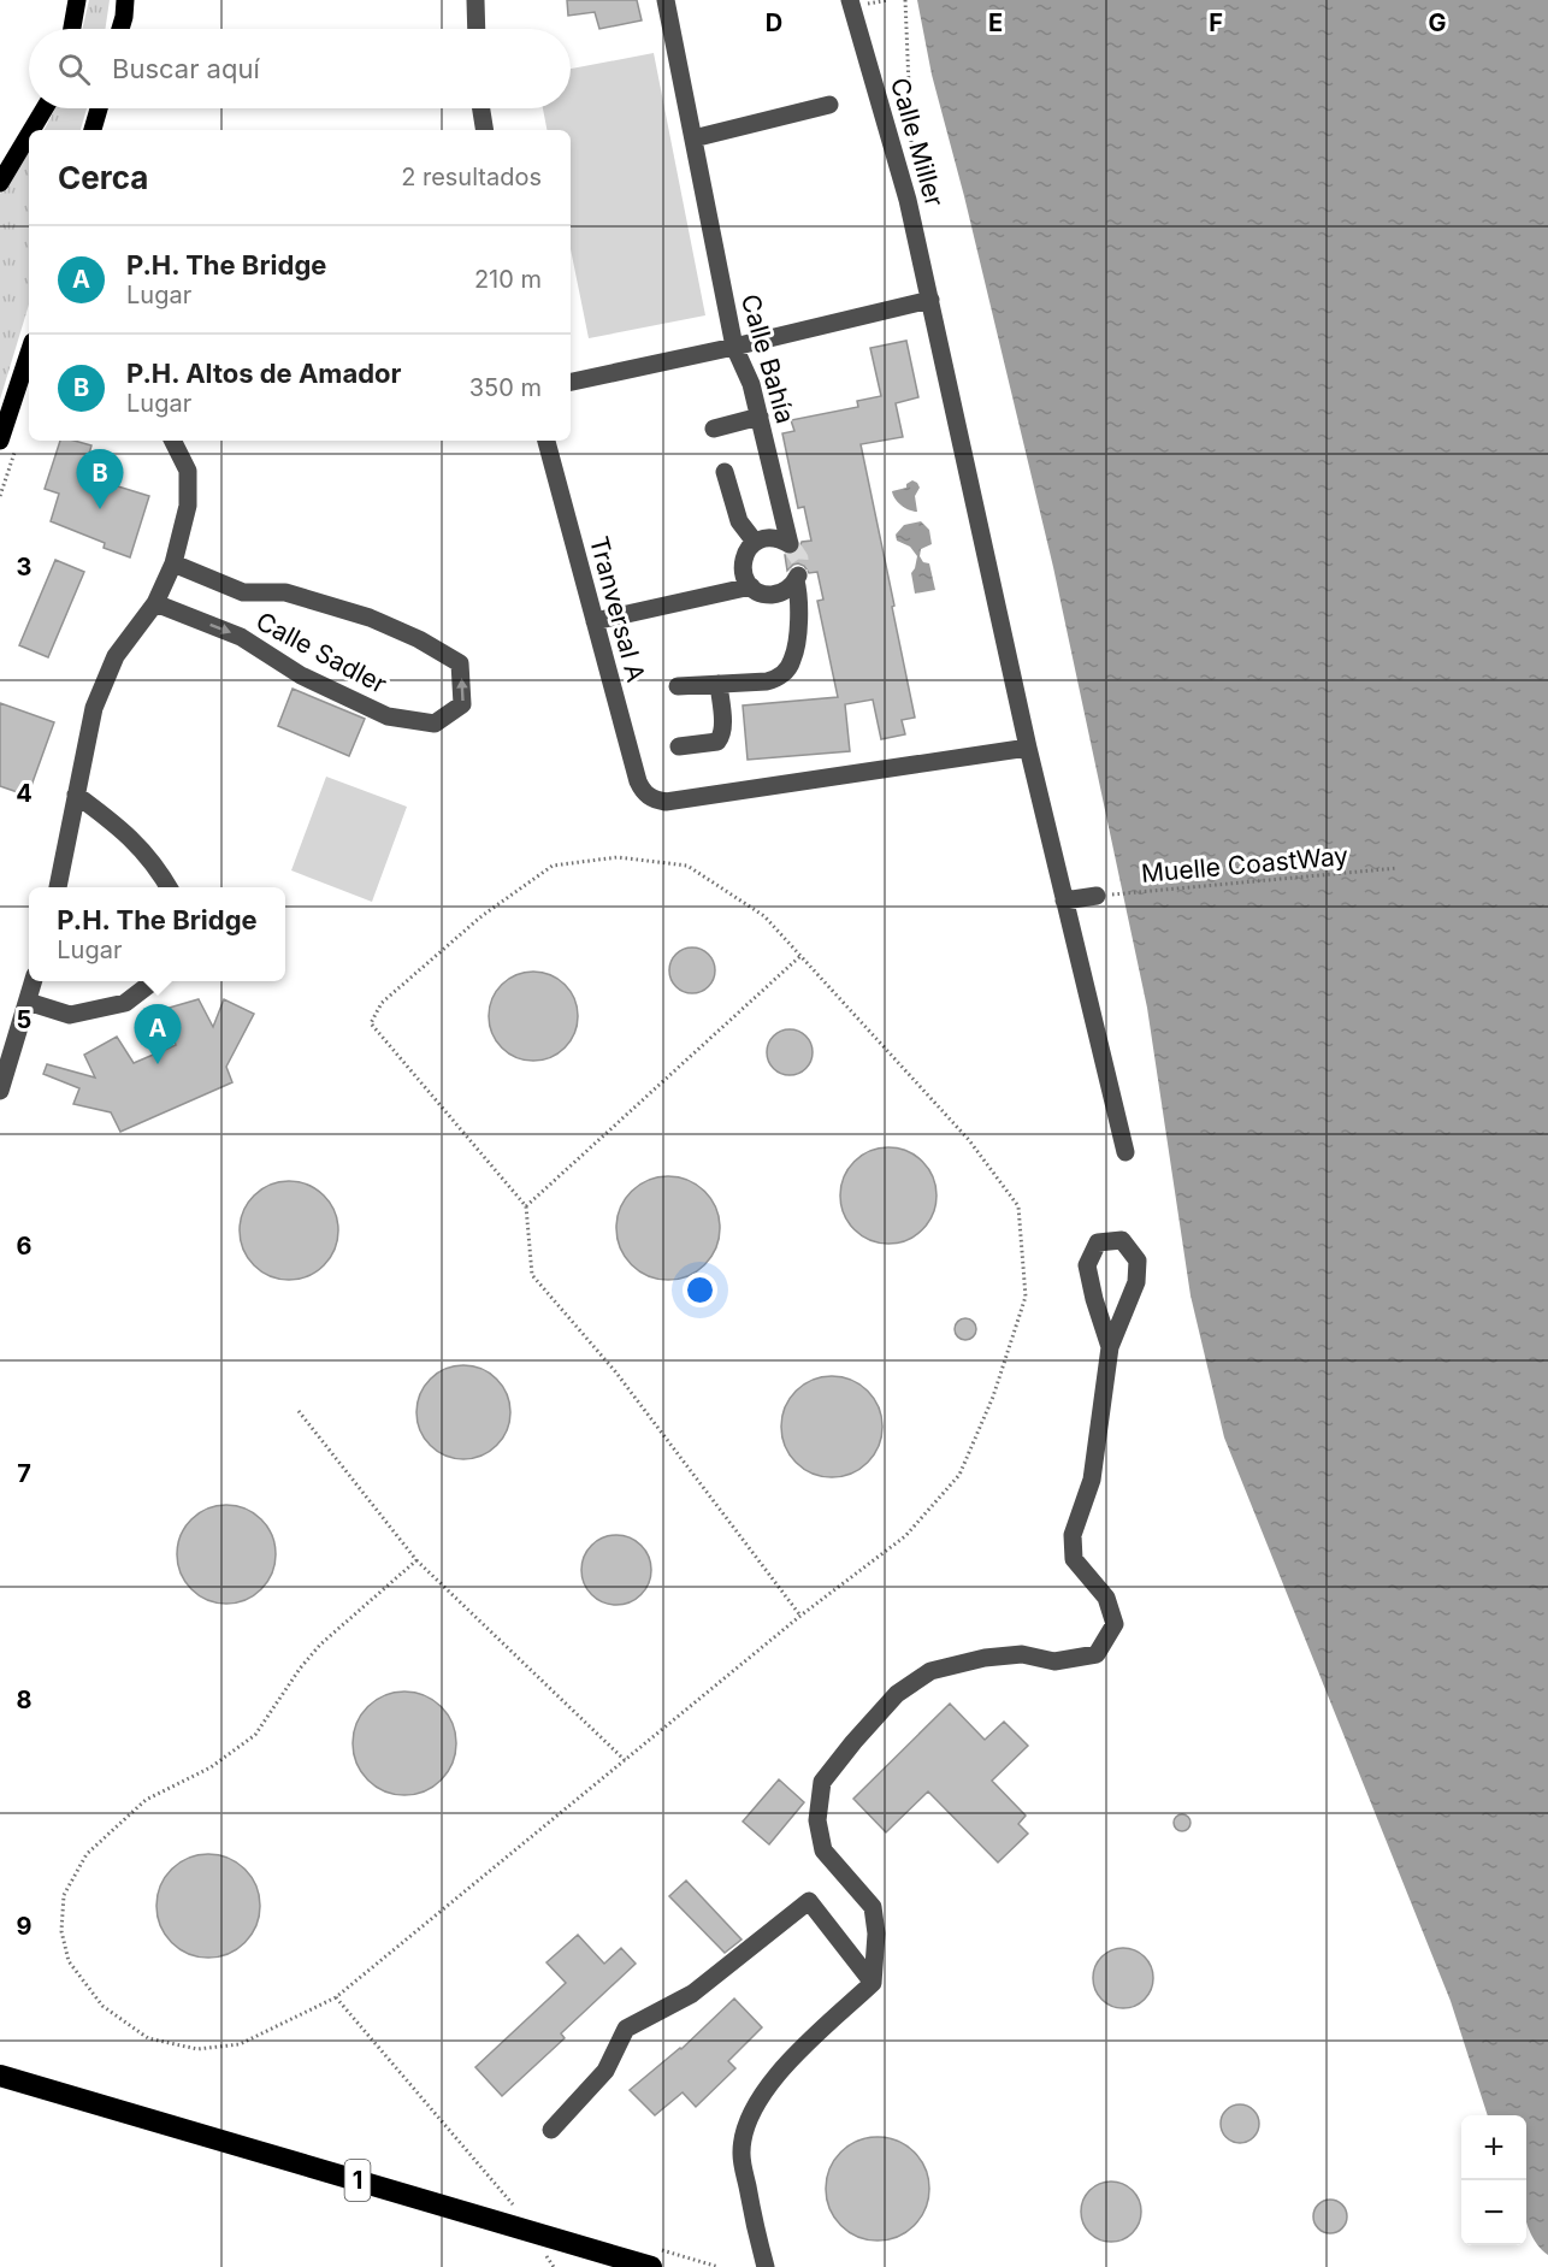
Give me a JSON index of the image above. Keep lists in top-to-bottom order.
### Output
{
  "streets": {
    "highway": ["1"],
    "street": [
      "Calle Miller",
      "Calle Bahía",
      "Tranversal A",
      "Calle Sadler"
    ],
    "path": ["Muelle CoastWay"]
  },
  "crossings": [
    ["Calle Miller", "Tranversal A"]
  ],
  "page": {
    "search": "Buscar aquí",
    "heading": ["Cerca", "2 resultados"],
    "list": [
      {
        "mark": "A",
        "name": "P.H. The Bridge",
        "note": "Lugar",
        "value": "210 m"
      },
      {
        "mark": "B",
        "name": "P.H. Altos de Amador",
        "note": "Lugar",
        "value": "350 m"
      }
    ],
    "pins": ["B", "A"],
    "popup": ["P.H. The Bridge", "Lugar"],
    "map_buttons": ["+", "−"]
  },
  "grid": {
    "columns": [
      "D",
      "E",
      "F",
      "G"
    ],
    "rows": [
      "3",
      "4",
      "5",
      "6",
      "7",
      "8",
      "9"
    ]
  }
}
